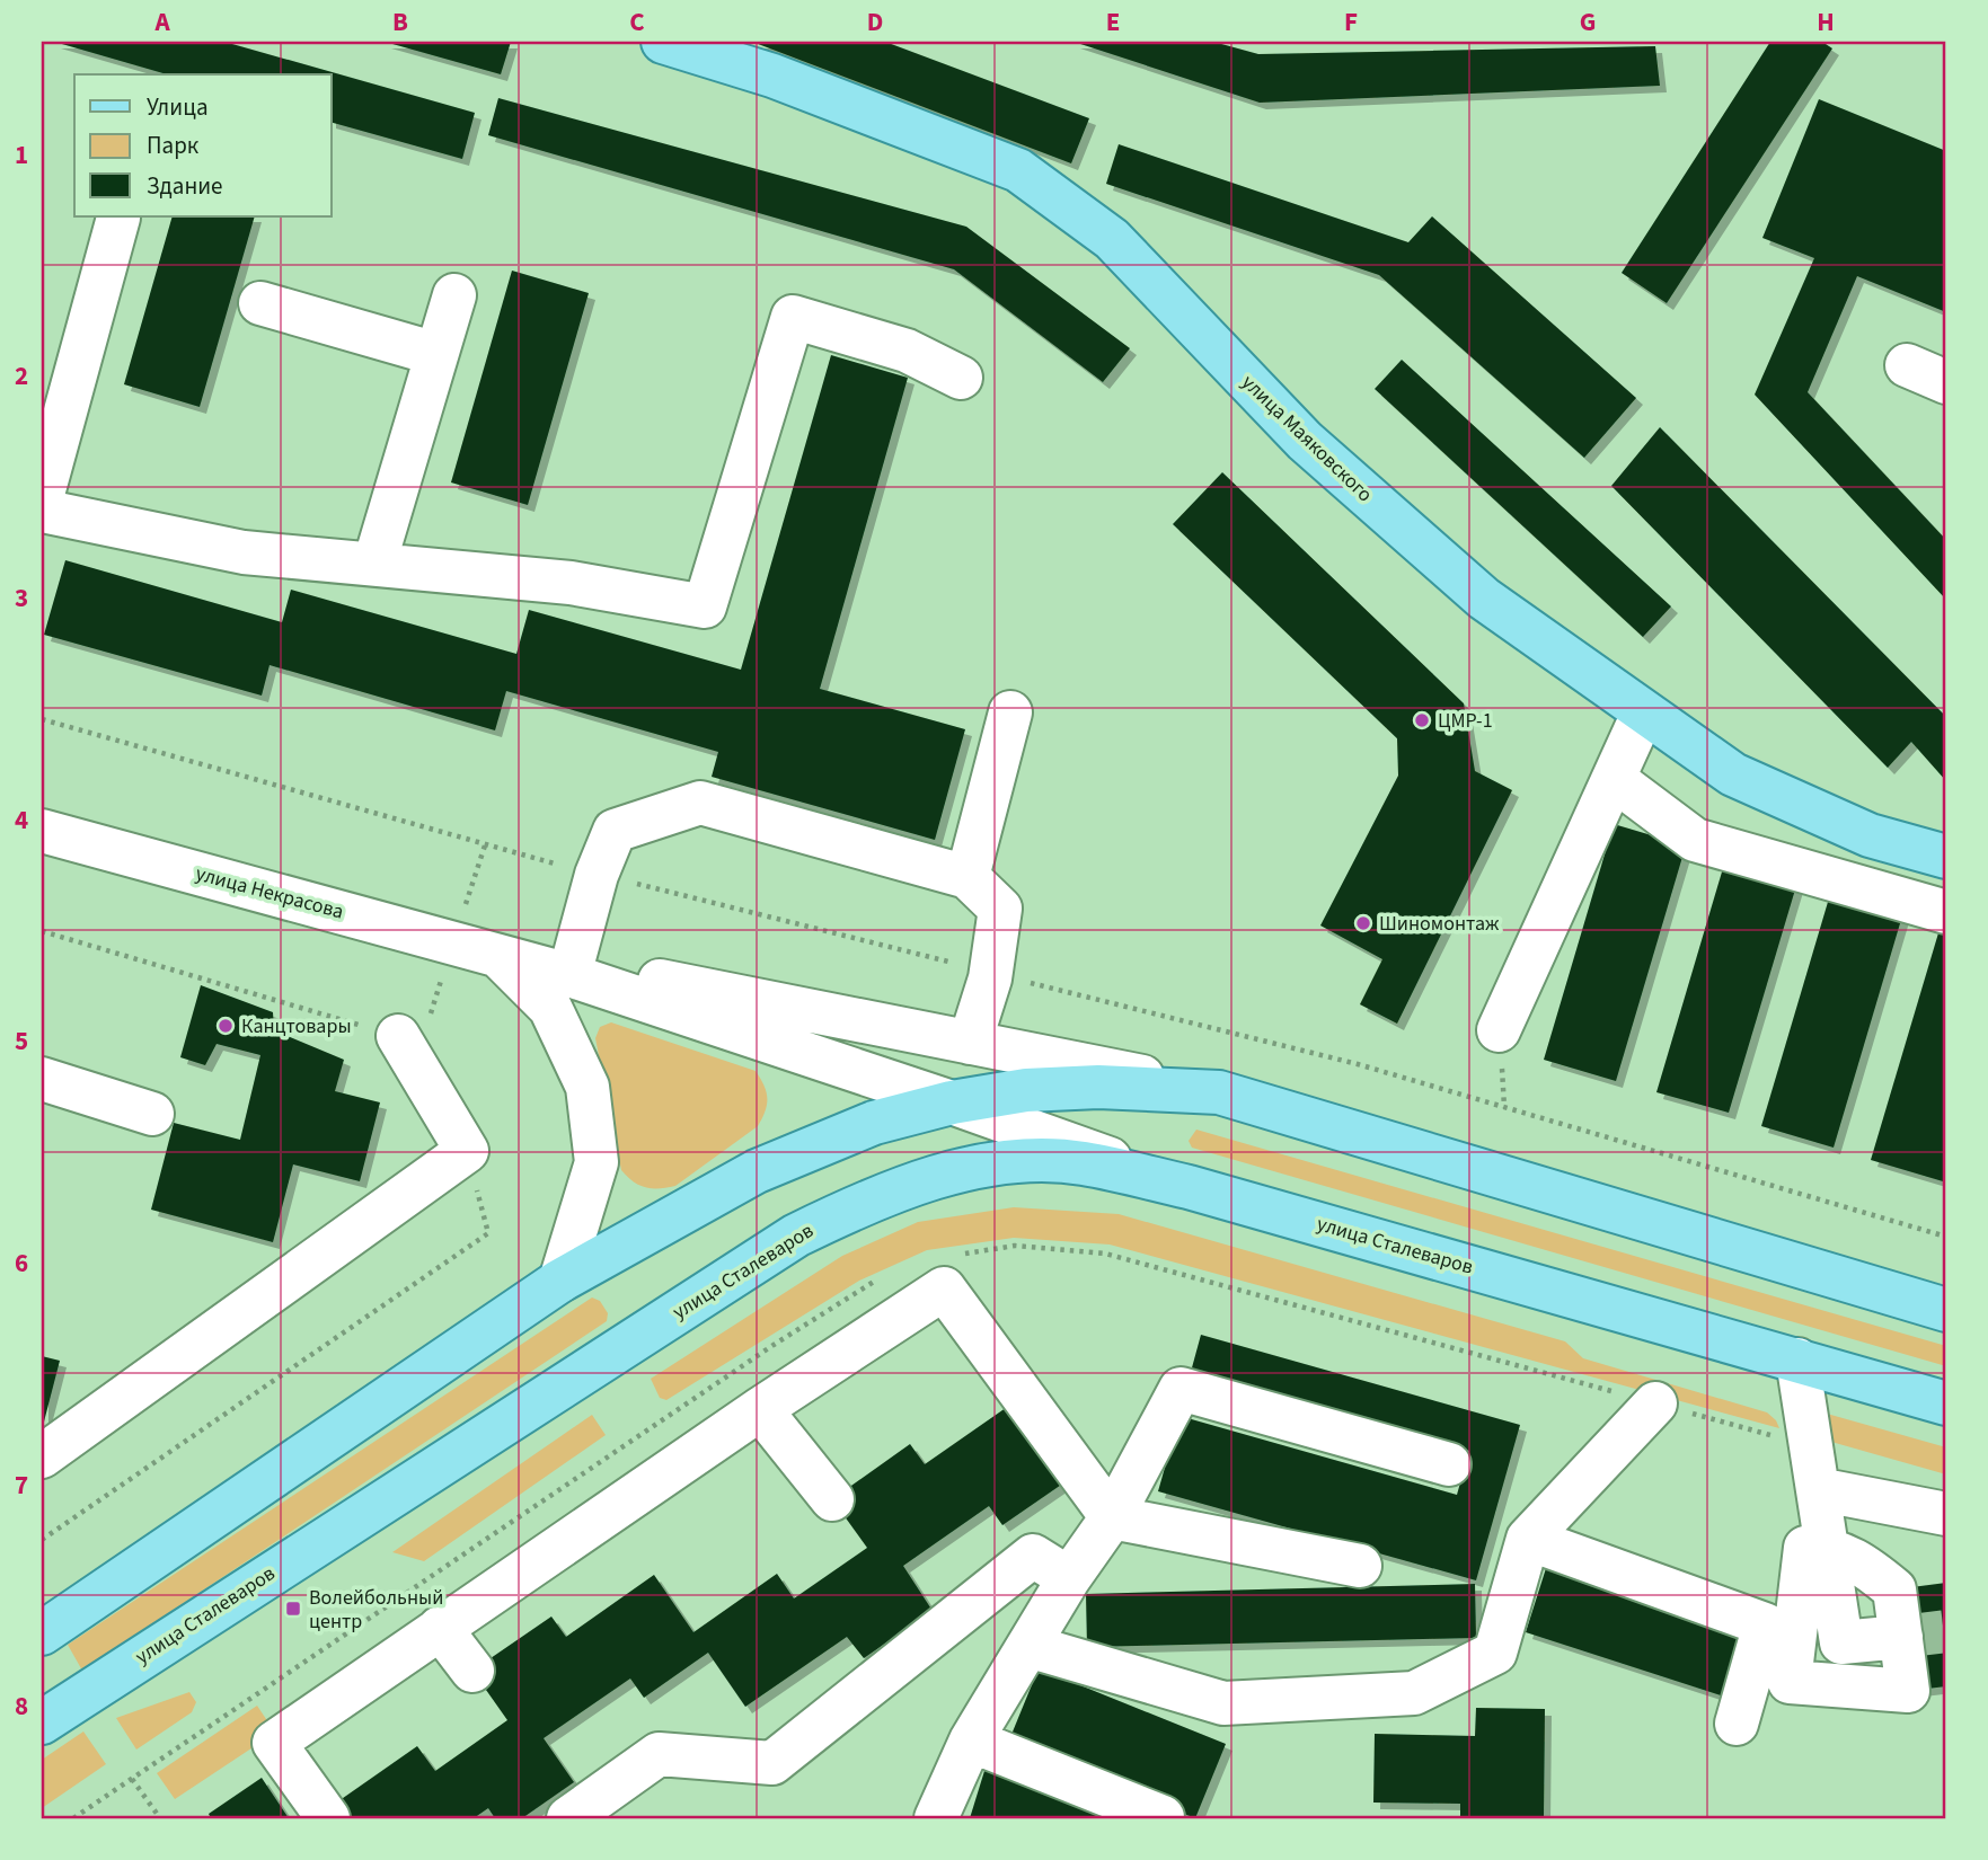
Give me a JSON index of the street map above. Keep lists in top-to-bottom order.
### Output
{
  "streets": {
    "main road": ["улица Маяковского", "улица Сталеваров"],
    "street": ["улица Некрасова"]
  },
  "places": {
    "other": ["ЦМР-1", "Шиномонтаж", "Канцтовары"],
    "transit": ["Волейбольный центр"]
  },
  "legend": ["Улица", "Парк", "Здание"],
  "grid": {
    "columns": [
      "A",
      "B",
      "C",
      "D",
      "E",
      "F",
      "G",
      "H"
    ],
    "rows": [
      "1",
      "2",
      "3",
      "4",
      "5",
      "6",
      "7",
      "8"
    ]
  }
}
